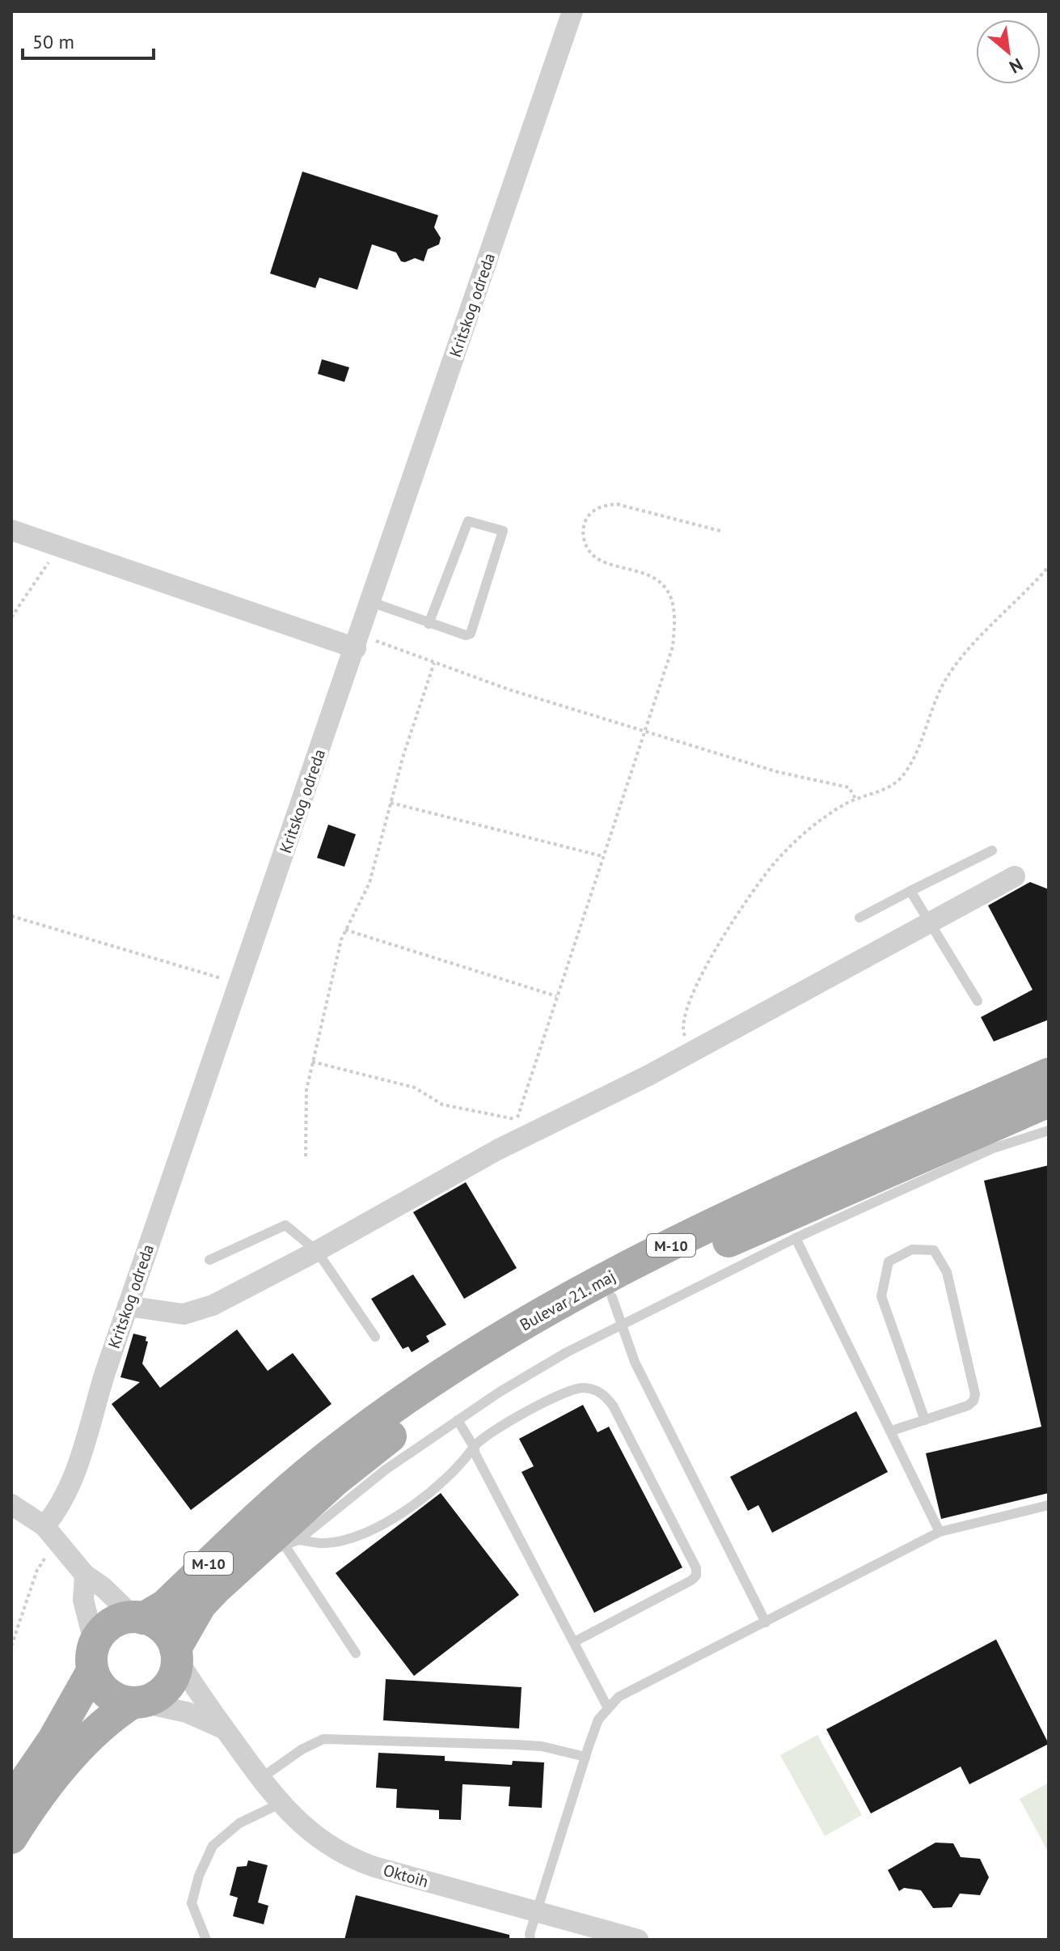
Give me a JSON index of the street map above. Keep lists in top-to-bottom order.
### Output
{
  "streets": {
    "main road": ["M-10", "Bulevar 21. maj"],
    "street": ["Kritskog odreda", "Oktoih"]
  },
  "crossings": [
    ["M-10", "Bulevar 21. maj"],
    ["M-10", "Oktoih"],
    ["Bulevar 21. maj", "Oktoih"]
  ],
  "scale_bar": "50 m",
  "north": "bottom right"
}
